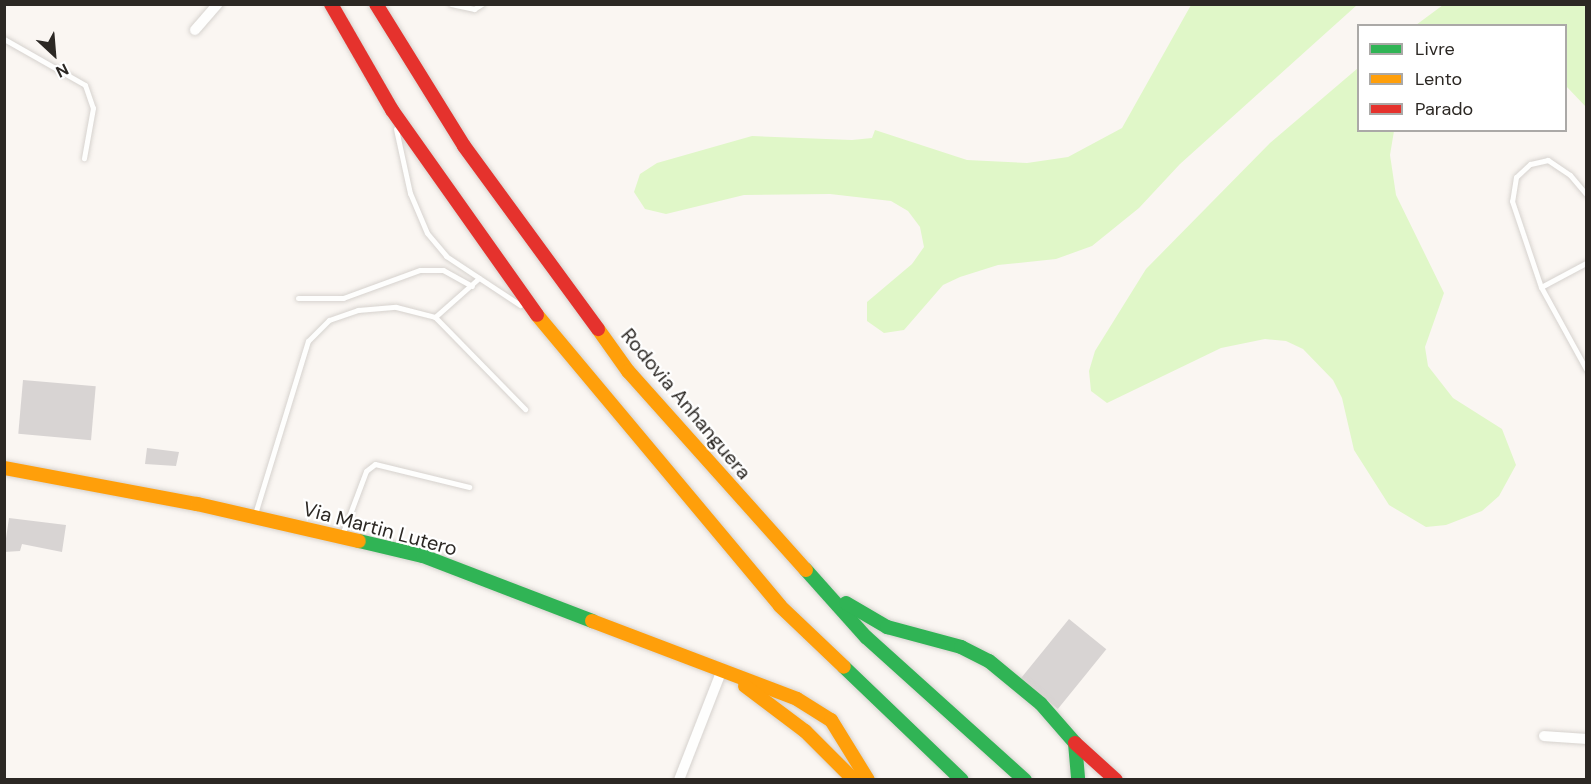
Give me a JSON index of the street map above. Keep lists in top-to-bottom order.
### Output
{
  "streets": {
    "main road": ["Rodovia Anhanguera", "Via Martin Lutero"]
  },
  "legend": ["Livre", "Lento", "Parado"],
  "north": "bottom right"
}
